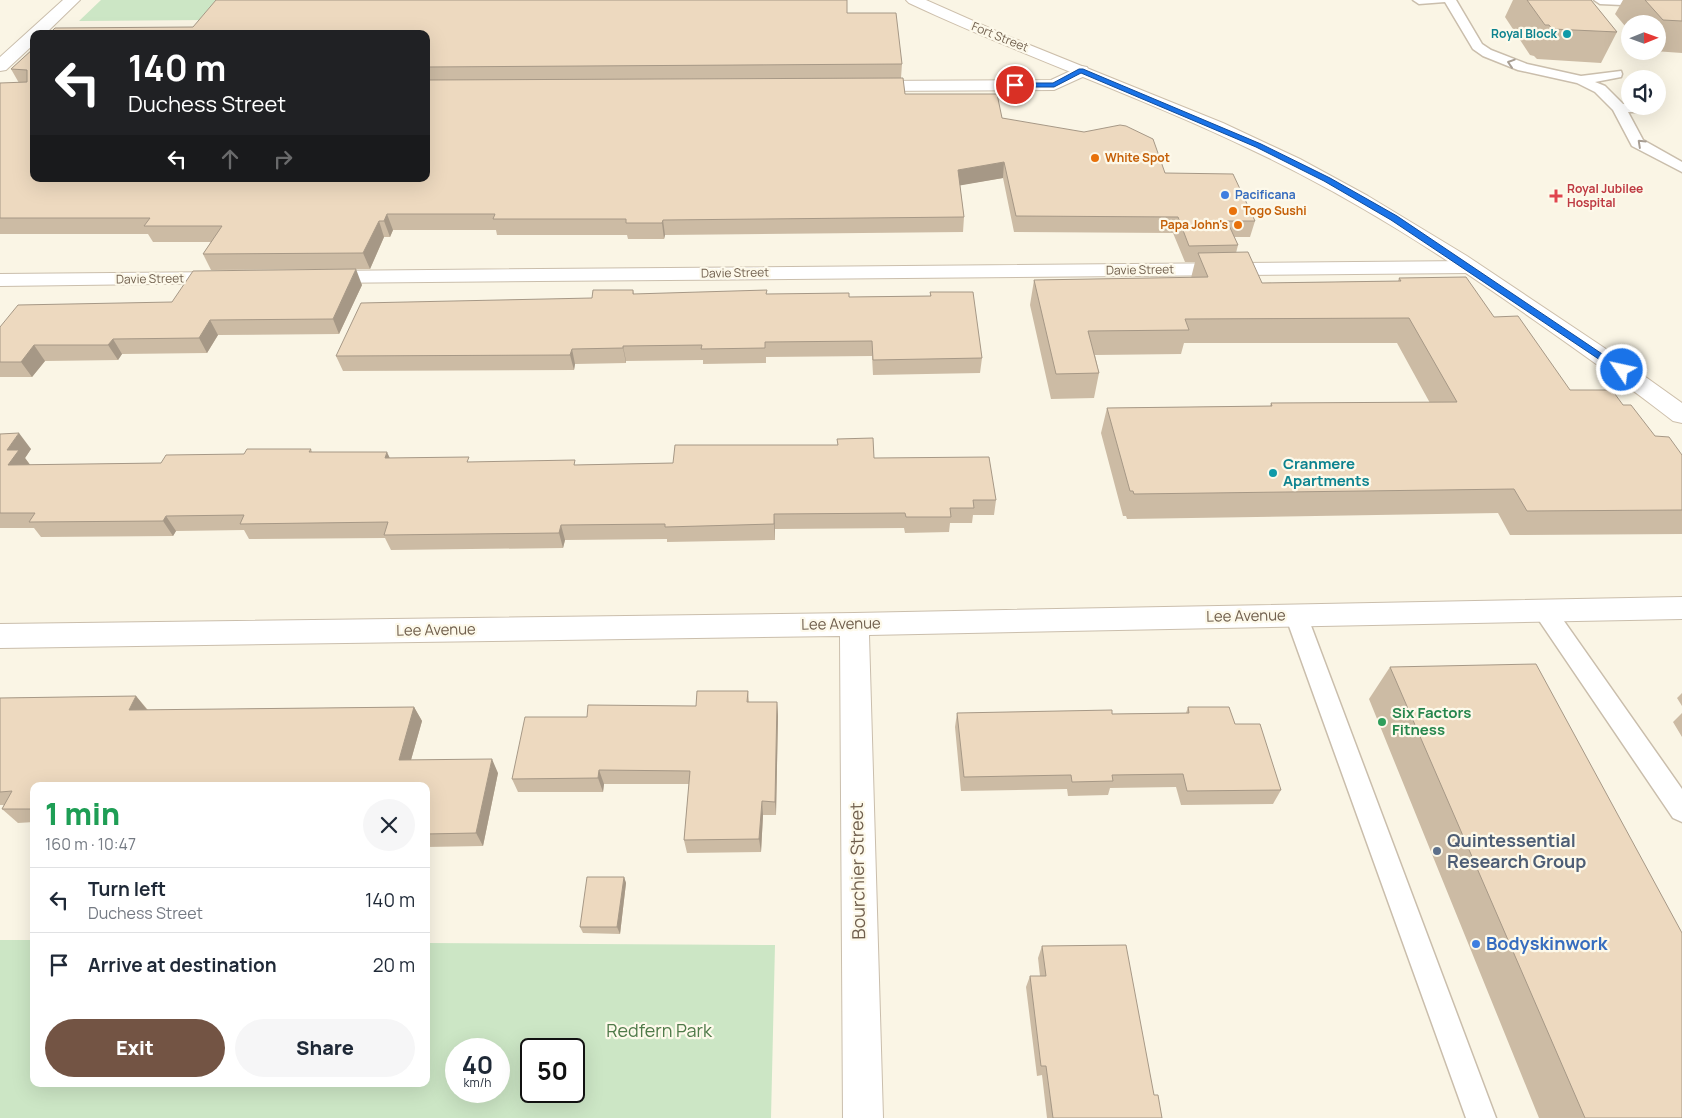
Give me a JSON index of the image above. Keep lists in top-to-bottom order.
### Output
{
  "streets": {
    "street": [
      "Fort Street",
      "Davie Street",
      "Lee Avenue",
      "Bourchier Street"
    ]
  },
  "crossings": [
    ["Fort Street", "Davie Street"],
    ["Lee Avenue", "Bourchier Street"]
  ],
  "parks": ["Redfern Park"],
  "places": {
    "other": [
      "Royal Block",
      "White Spot",
      "Pacificana",
      "Togo Sushi",
      "Papa John's",
      "Cranmere Apartments",
      "Six Factors Fitness",
      "Quintessential Research Group",
      "Bodyskinwork"
    ],
    "health": ["Royal Jubilee Hospital"]
  },
  "north": "right",
  "page": {
    "turn": ["140 m", "Duchess Street"],
    "heading": ["1 min", "160 m · 10:47"],
    "list": [
      {
        "name": "Turn left",
        "note": "Duchess Street",
        "value": "140 m"
      },
      {
        "name": "Arrive at destination",
        "value": "20 m"
      }
    ],
    "buttons": ["Exit", "Share"],
    "speed": "40 km/h",
    "limit": "50"
  }
}
